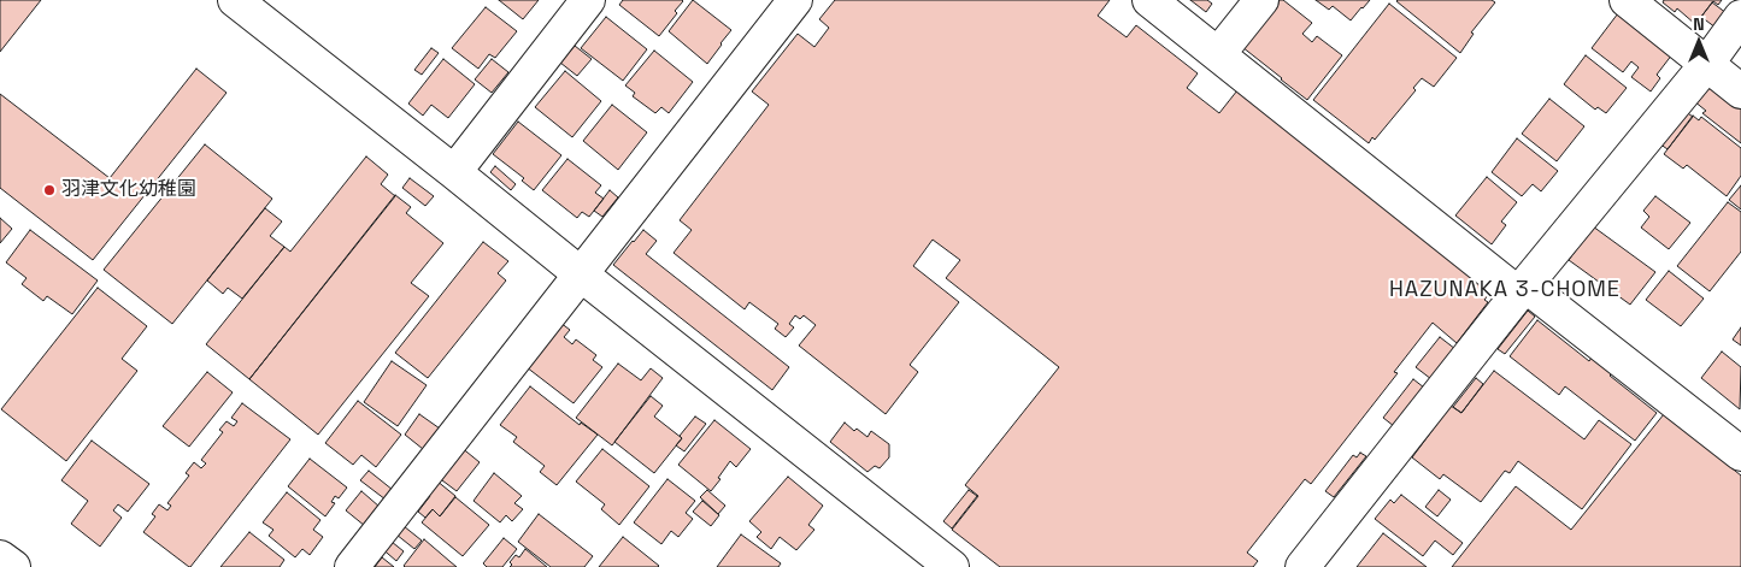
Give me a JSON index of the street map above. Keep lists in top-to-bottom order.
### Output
{
  "districts": ["HAZUNAKA 3-CHOME"],
  "places": ["羽津文化幼稚園"],
  "north": "top"
}
